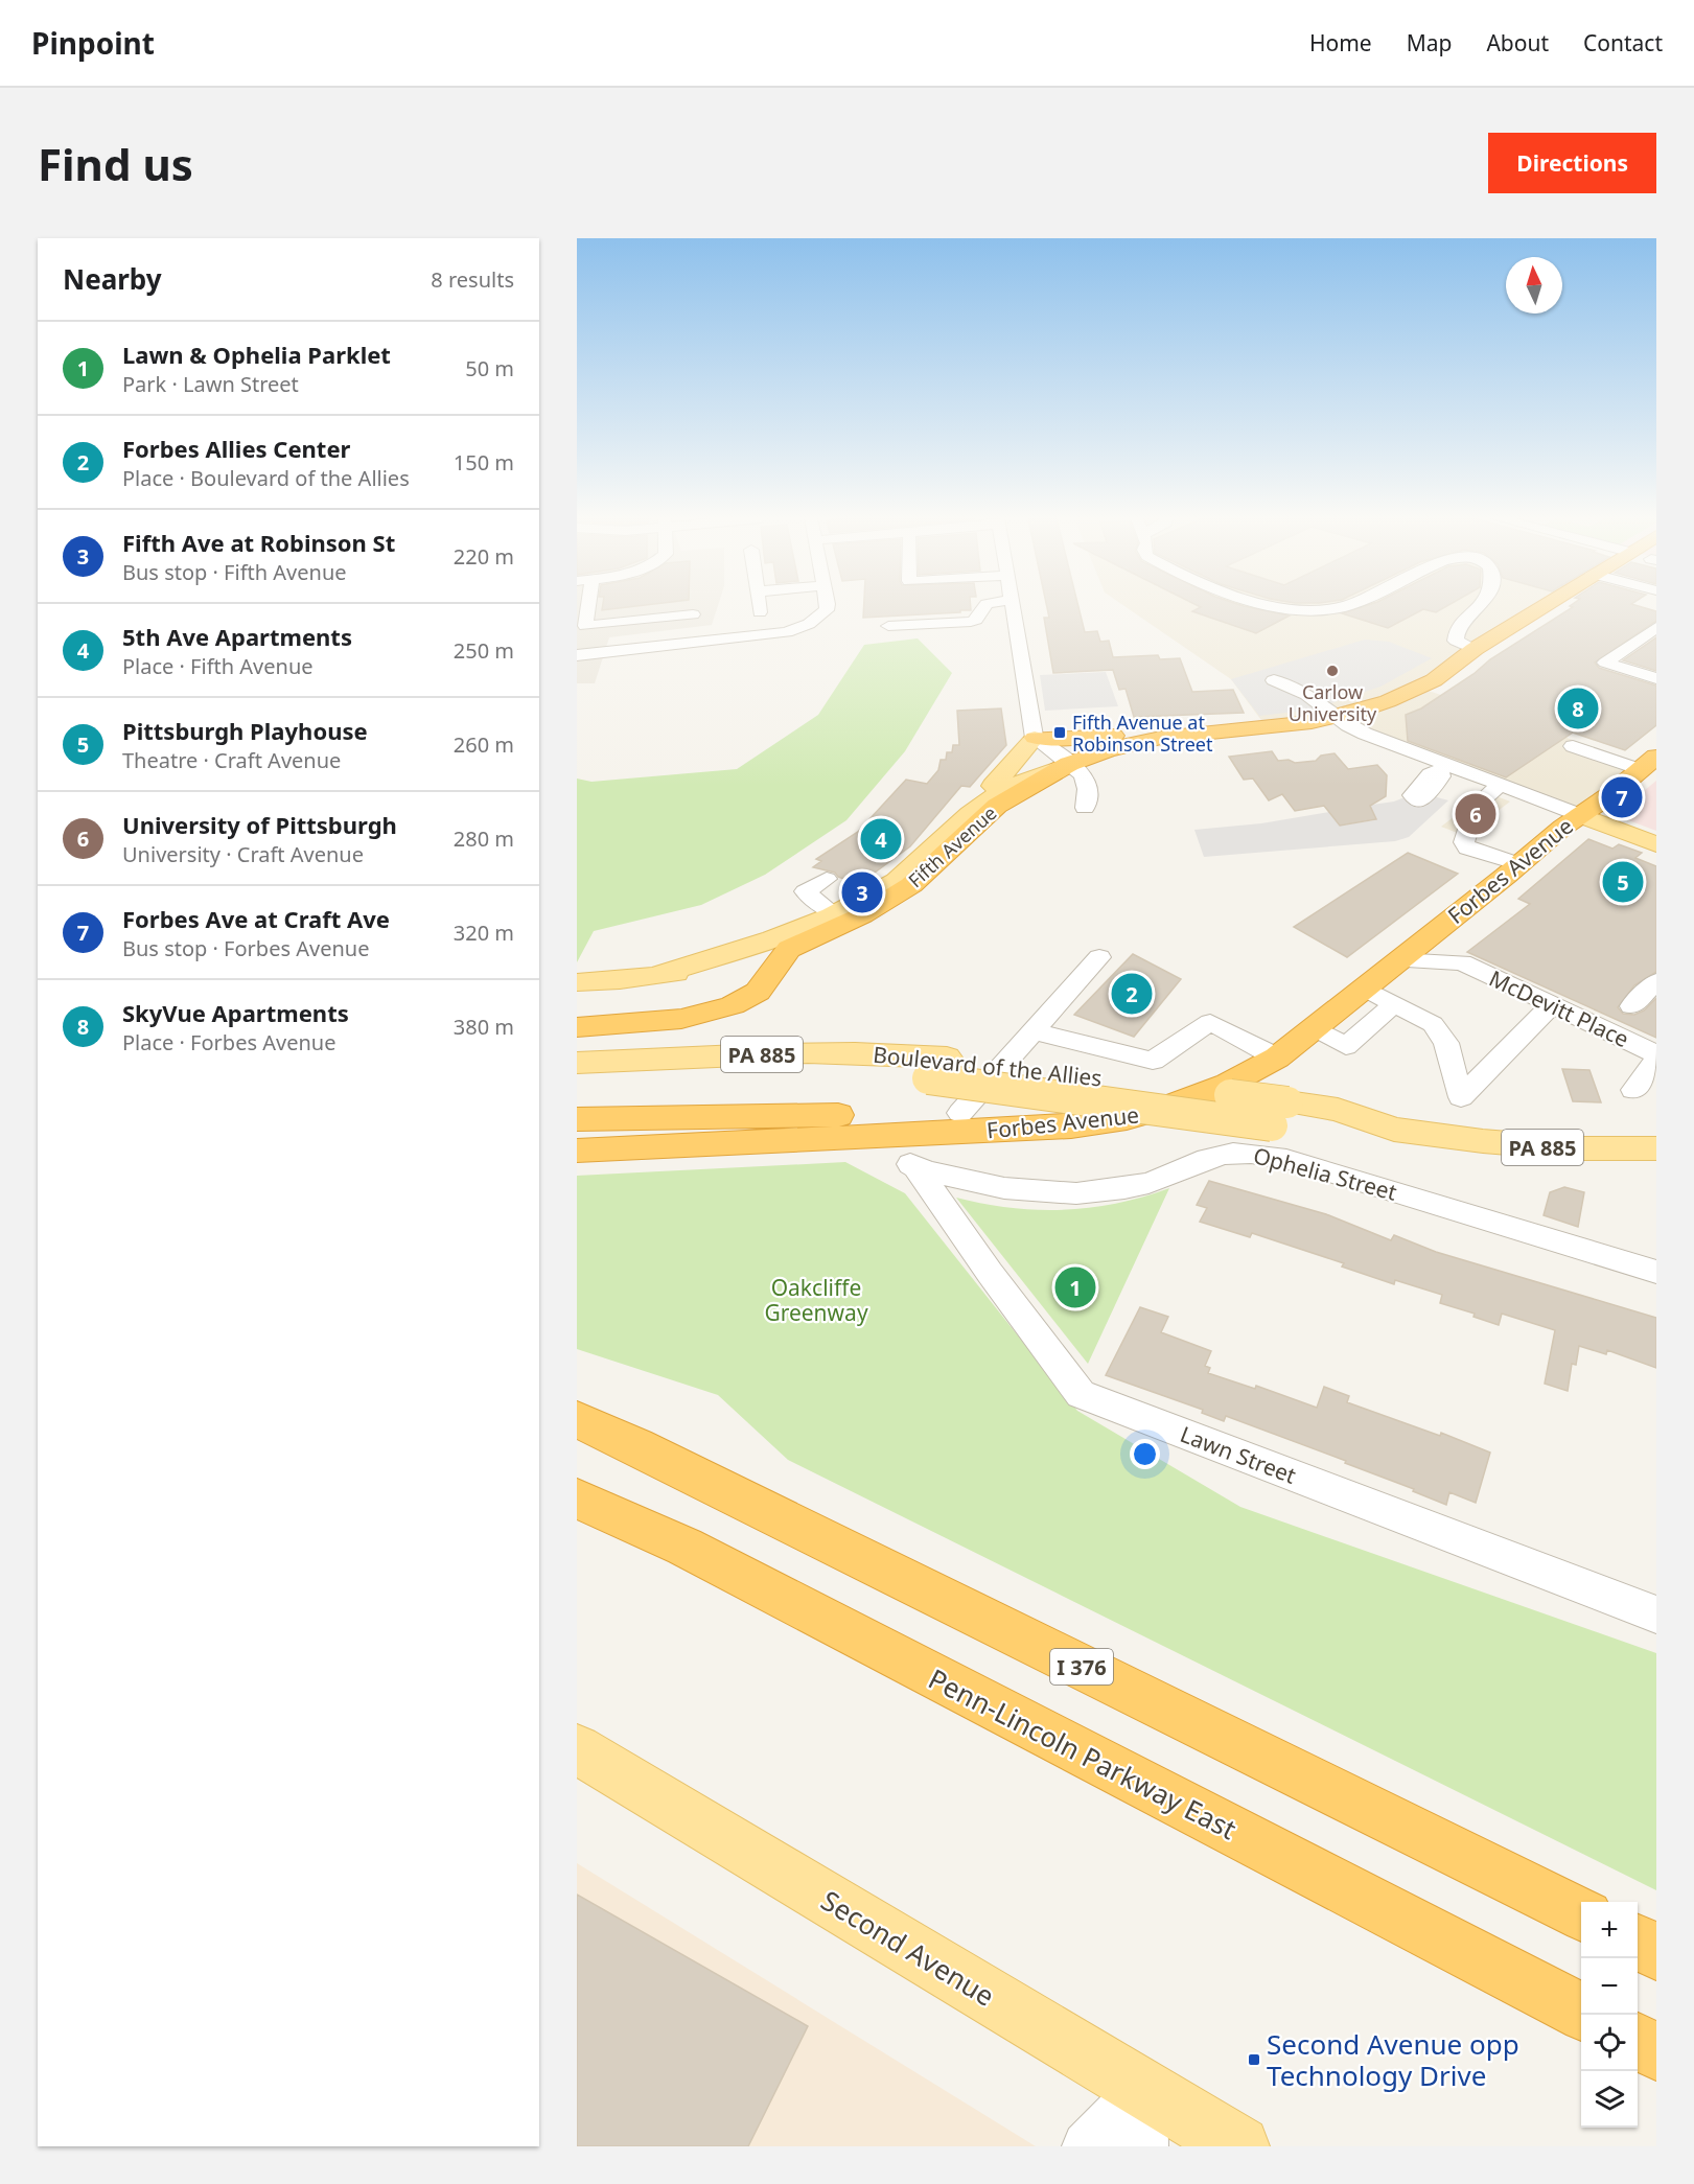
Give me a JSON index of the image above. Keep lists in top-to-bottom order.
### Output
{
  "streets": {
    "highway": [
      "Fifth Avenue",
      "Forbes Avenue",
      "I 376",
      "Penn-Lincoln Parkway East"
    ],
    "main road": ["PA 885", "Boulevard of the Allies", "Second Avenue"],
    "street": ["McDevitt Place", "Ophelia Street", "Lawn Street"]
  },
  "crossings": [
    ["Forbes Avenue", "McDevitt Place"],
    ["Ophelia Street", "Lawn Street"]
  ],
  "parks": ["Oakcliffe Greenway"],
  "places": {
    "other": ["Carlow University"],
    "transit": ["Fifth Avenue at Robinson Street", "Second Avenue opp Technology Drive"]
  },
  "north": "top",
  "page": {
    "header": "Pinpoint",
    "nav": [
      "Home",
      "Map",
      "About",
      "Contact"
    ],
    "buttons": "Directions",
    "title": "Find us",
    "heading": ["Nearby", "8 results"],
    "list": [
      {
        "mark": "1",
        "name": "Lawn & Ophelia Parklet",
        "note": "Park · Lawn Street",
        "value": "50 m"
      },
      {
        "mark": "2",
        "name": "Forbes Allies Center",
        "note": "Place · Boulevard of the Allies",
        "value": "150 m"
      },
      {
        "mark": "3",
        "name": "Fifth Ave at Robinson St",
        "note": "Bus stop · Fifth Avenue",
        "value": "220 m"
      },
      {
        "mark": "4",
        "name": "5th Ave Apartments",
        "note": "Place · Fifth Avenue",
        "value": "250 m"
      },
      {
        "mark": "5",
        "name": "Pittsburgh Playhouse",
        "note": "Theatre · Craft Avenue",
        "value": "260 m"
      },
      {
        "mark": "6",
        "name": "University of Pittsburgh",
        "note": "University · Craft Avenue",
        "value": "280 m"
      },
      {
        "mark": "7",
        "name": "Forbes Ave at Craft Ave",
        "note": "Bus stop · Forbes Avenue",
        "value": "320 m"
      },
      {
        "mark": "8",
        "name": "SkyVue Apartments",
        "note": "Place · Forbes Avenue",
        "value": "380 m"
      }
    ],
    "pins": [
      "8",
      "7",
      "6",
      "4",
      "5",
      "3",
      "2",
      "1"
    ],
    "map_buttons": ["+", "−"]
  }
}
